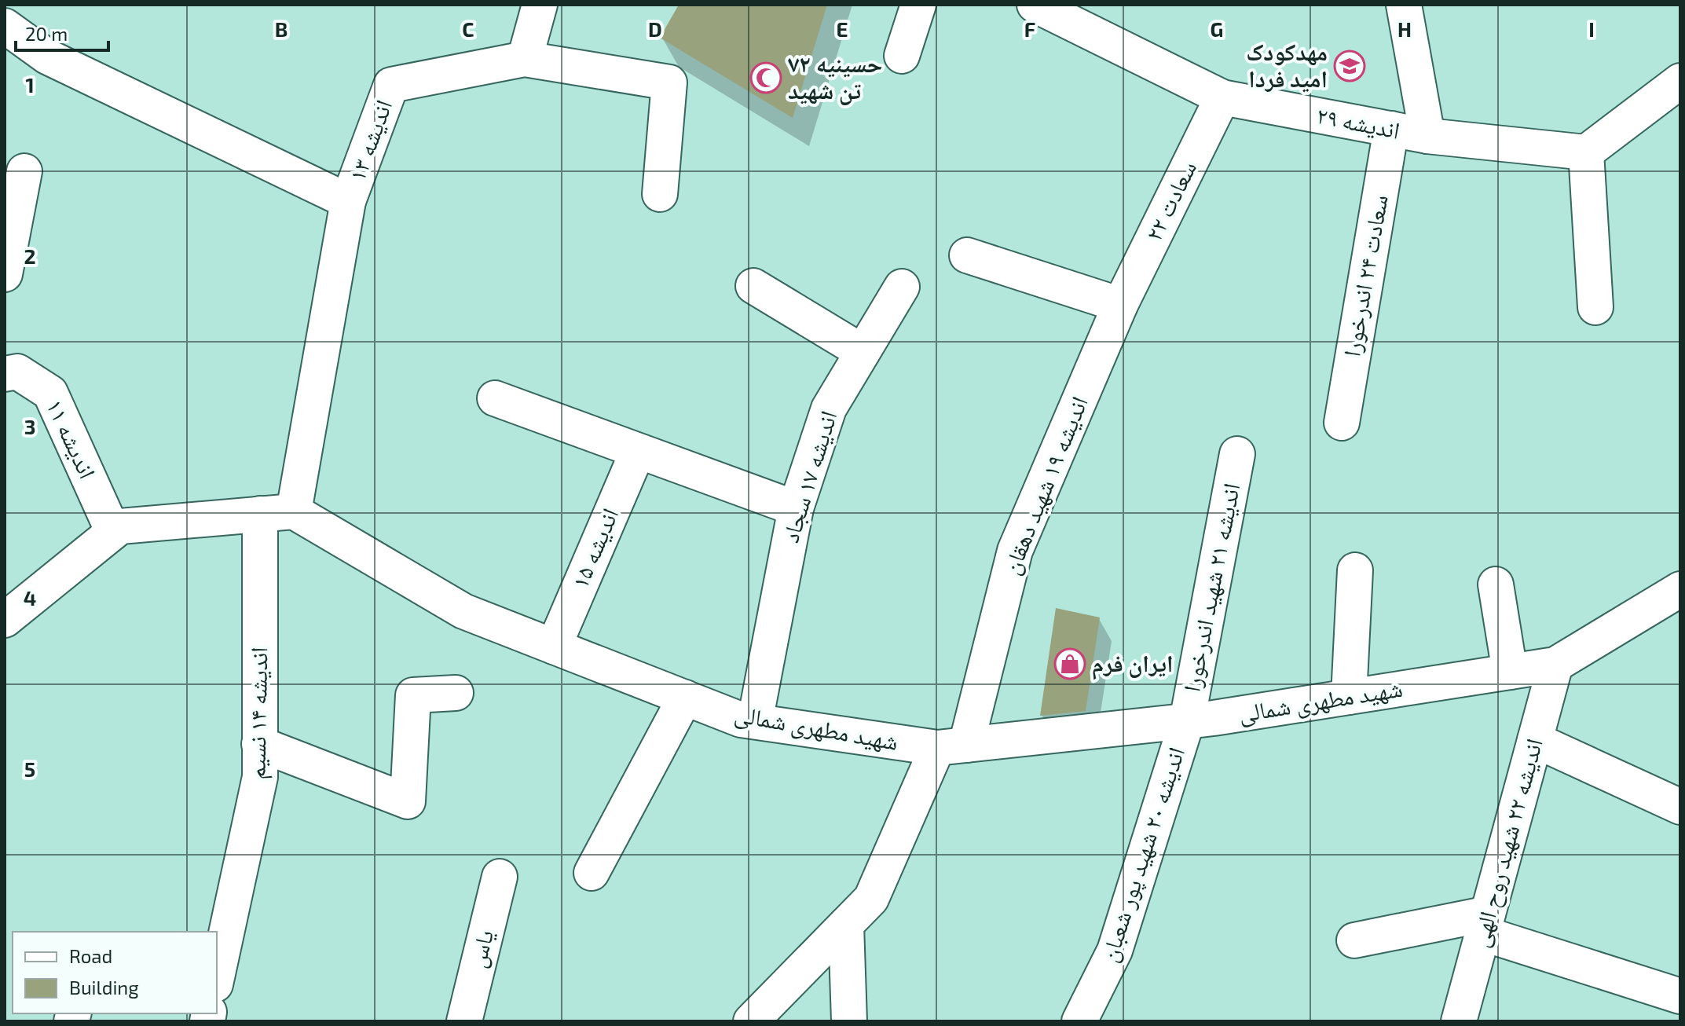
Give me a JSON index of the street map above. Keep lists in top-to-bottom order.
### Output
{
  "streets": {
    "street": [
      "اندیشه ۲۹",
      "اندیشه ۱۳",
      "سعادت ۲۲",
      "سعادت ۲۴ اندرخورا",
      "اندیشه ۱۱",
      "اندیشه ۱۷ سجاد",
      "اندیشه ۱۹ شهید دهقان",
      "اندیشه ۱۵",
      "اندیشه ۲۱ شهید اندرخورا",
      "شهید مطهری شمالی",
      "اندیشه ۱۴ نسیم",
      "اندیشه ۲۲ شهید روح الهی",
      "اندیشه ۲۰ شهید پور شعبان",
      "یاس"
    ]
  },
  "crossings": [
    ["اندیشه ۲۹", "سعادت ۲۲"],
    ["اندیشه ۲۹", "سعادت ۲۴ اندرخورا"],
    ["اندیشه ۱۳", "شهید مطهری شمالی"],
    ["سعادت ۲۲", "اندیشه ۱۹ شهید دهقان"],
    ["اندیشه ۱۷ سجاد", "شهید مطهری شمالی"],
    ["اندیشه ۱۹ شهید دهقان", "شهید مطهری شمالی"],
    ["اندیشه ۱۵", "شهید مطهری شمالی"],
    ["اندیشه ۲۱ شهید اندرخورا", "شهید مطهری شمالی"],
    ["اندیشه ۲۱ شهید اندرخورا", "اندیشه ۲۰ شهید پور شعبان"],
    ["شهید مطهری شمالی", "اندیشه ۲۲ شهید روح الهی"],
    ["شهید مطهری شمالی", "اندیشه ۲۰ شهید پور شعبان"]
  ],
  "places": {
    "school or university": ["مهدکودک امید فردا"],
    "mosque": ["حسینیه ۷۲ تن شهید"],
    "shop": ["ایران فرم"]
  },
  "legend": ["Road", "Building"],
  "scale_bar": "20 m",
  "grid": {
    "columns": [
      "B",
      "C",
      "D",
      "E",
      "F",
      "G",
      "H",
      "I"
    ],
    "rows": [
      "1",
      "2",
      "3",
      "4",
      "5"
    ]
  }
}
